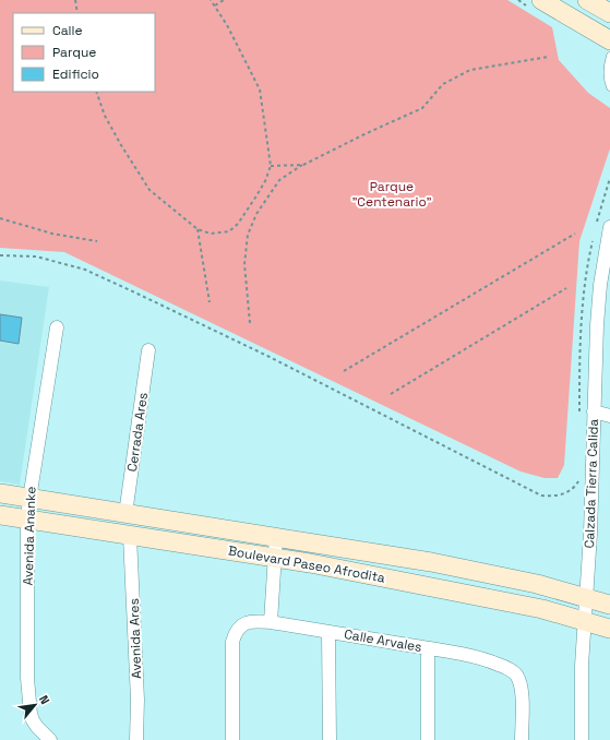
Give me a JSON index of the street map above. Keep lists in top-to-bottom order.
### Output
{
  "streets": {
    "street": [
      "Cerrada Ares",
      "Calzada Tierra Calida",
      "Avenida Ananke",
      "Boulevard Paseo Afrodita",
      "Avenida Ares",
      "Calle Arvales"
    ]
  },
  "crossings": [
    ["Cerrada Ares", "Boulevard Paseo Afrodita"],
    ["Calzada Tierra Calida", "Boulevard Paseo Afrodita"],
    ["Avenida Ananke", "Boulevard Paseo Afrodita"],
    ["Boulevard Paseo Afrodita", "Avenida Ares"]
  ],
  "parks": ["Parque \"Centenario\""],
  "legend": ["Calle", "Parque", "Edificio"],
  "north": "top right"
}
